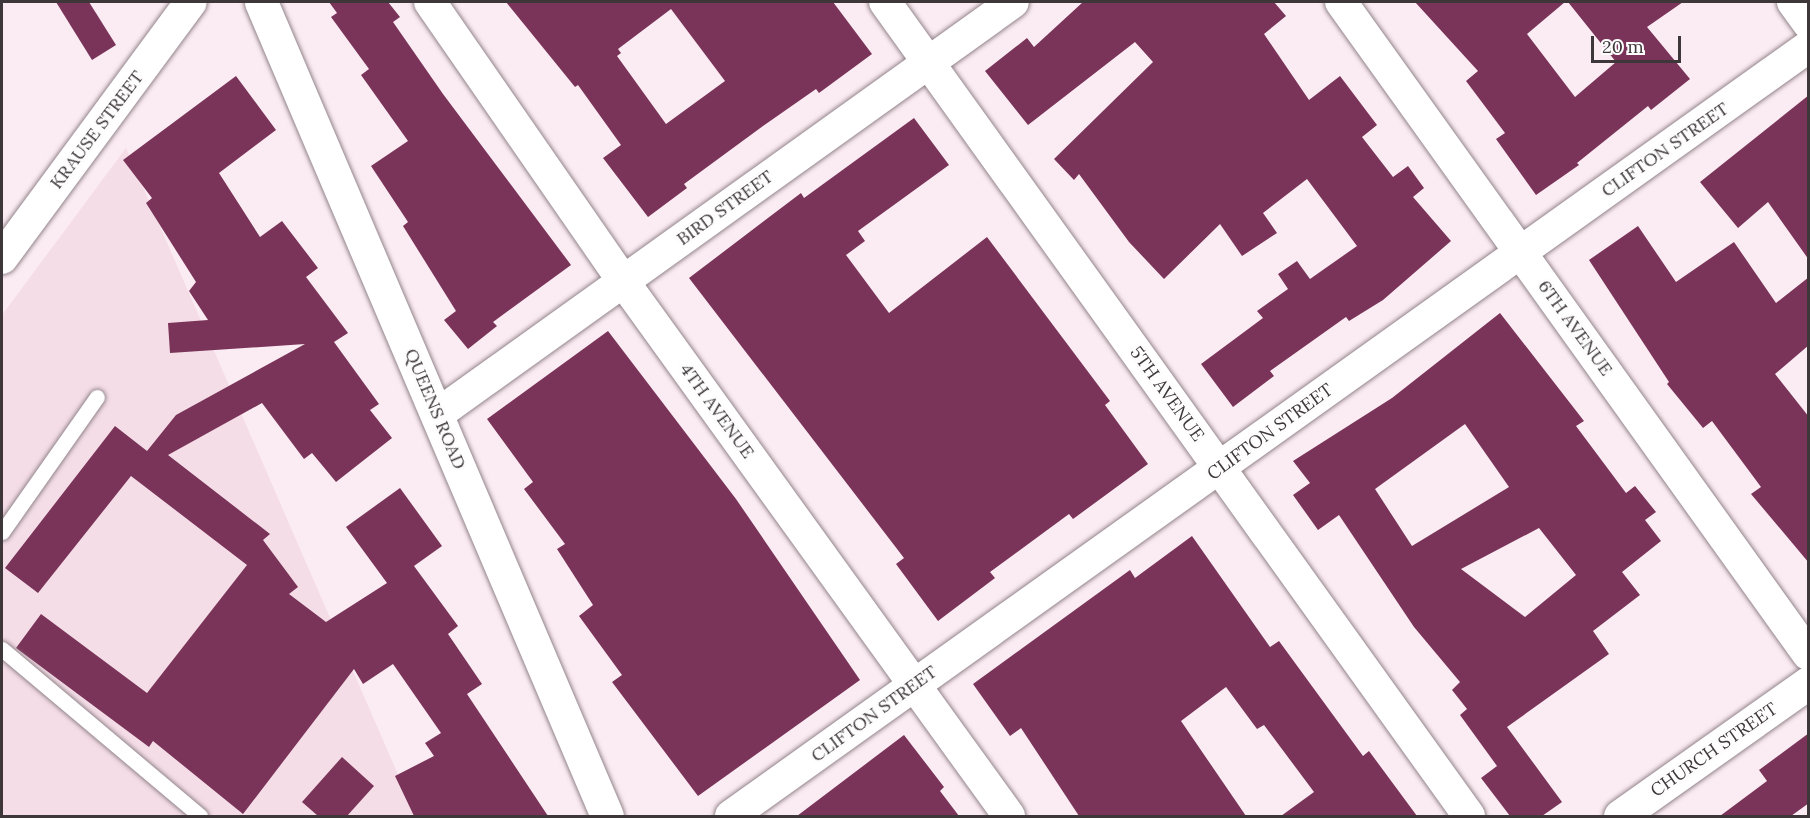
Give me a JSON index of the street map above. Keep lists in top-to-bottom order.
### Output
{
  "streets": {
    "street": [
      "KRAUSE STREET",
      "CLIFTON STREET",
      "BIRD STREET",
      "6TH AVENUE",
      "5TH AVENUE",
      "QUEENS ROAD",
      "4TH AVENUE",
      "CHURCH STREET"
    ]
  },
  "crossings": [
    ["CLIFTON STREET", "6TH AVENUE"],
    ["CLIFTON STREET", "5TH AVENUE"],
    ["CLIFTON STREET", "4TH AVENUE"],
    ["BIRD STREET", "5TH AVENUE"],
    ["BIRD STREET", "QUEENS ROAD"],
    ["BIRD STREET", "4TH AVENUE"]
  ],
  "scale_bar": "20 m"
}
